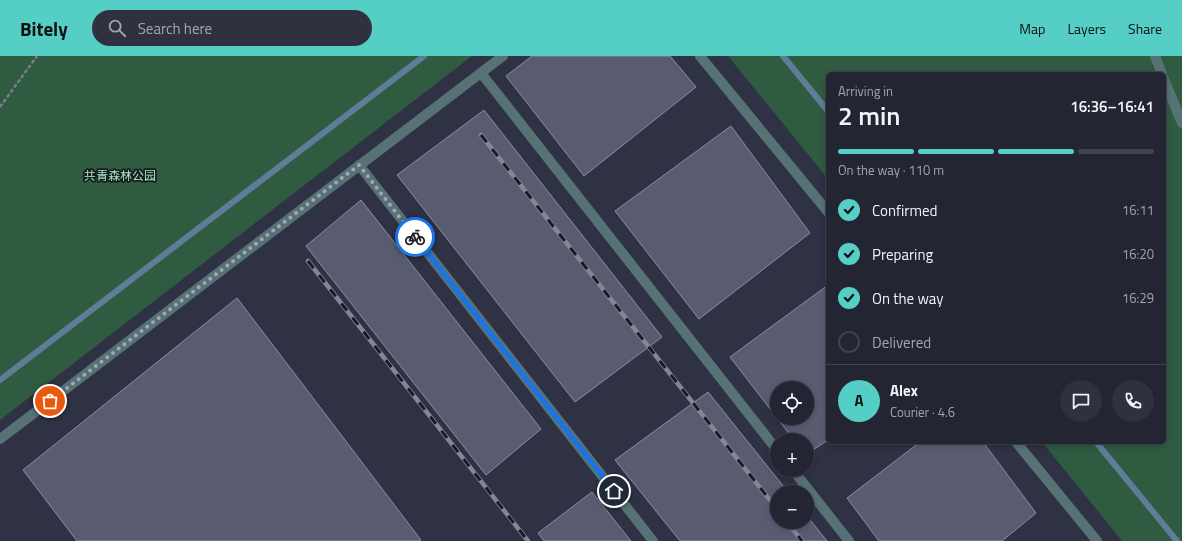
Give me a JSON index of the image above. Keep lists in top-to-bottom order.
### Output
{
  "parks": ["共青森林公园"],
  "page": {
    "header": "Bitely",
    "search": "Search here",
    "nav": ["Map", "Layers", "Share"],
    "heading": ["2 min", "Arriving in", "16:36–16:41"],
    "panel": ["Alex", "Courier · 4.6"],
    "bar": "On the way · 110 m",
    "list": [
      ["Confirmed", "16:11"],
      ["Preparing", "16:20"],
      ["On the way", "16:29"],
      "Delivered"
    ],
    "round": "A",
    "map_buttons": ["+", "−"]
  }
}
